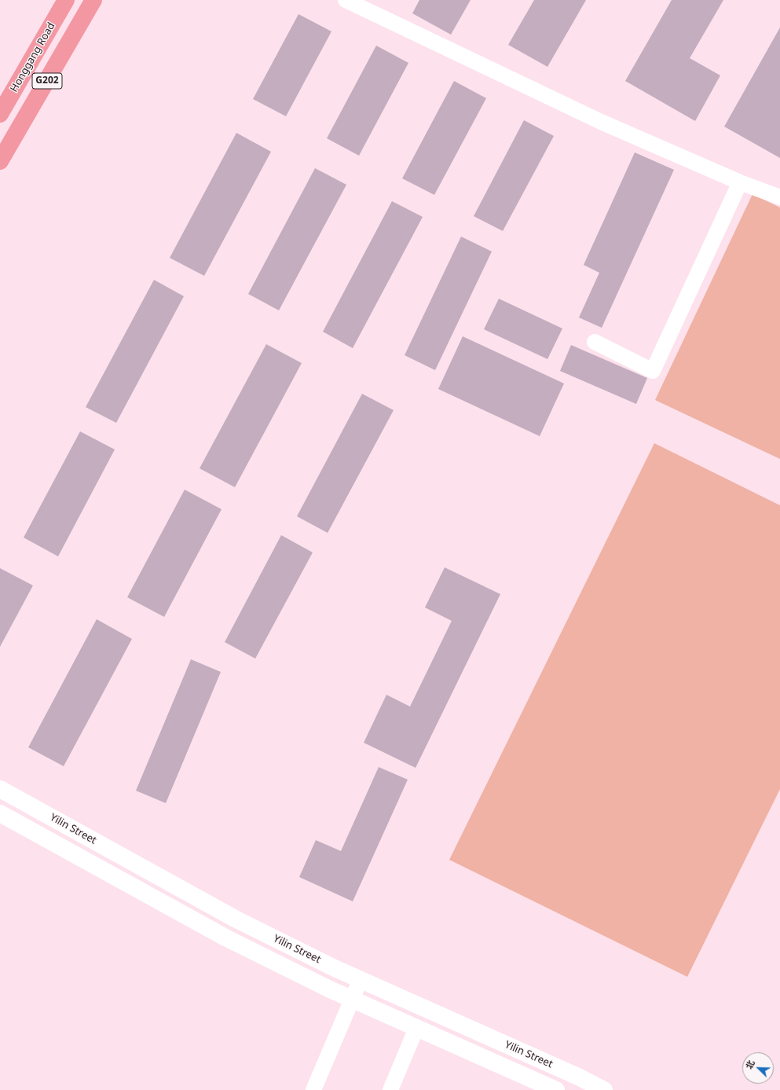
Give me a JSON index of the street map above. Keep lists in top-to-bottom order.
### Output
{
  "streets": {
    "highway": ["Honggang Road", "G202"],
    "street": ["Yilin Street"]
  },
  "north": "top left"
}
